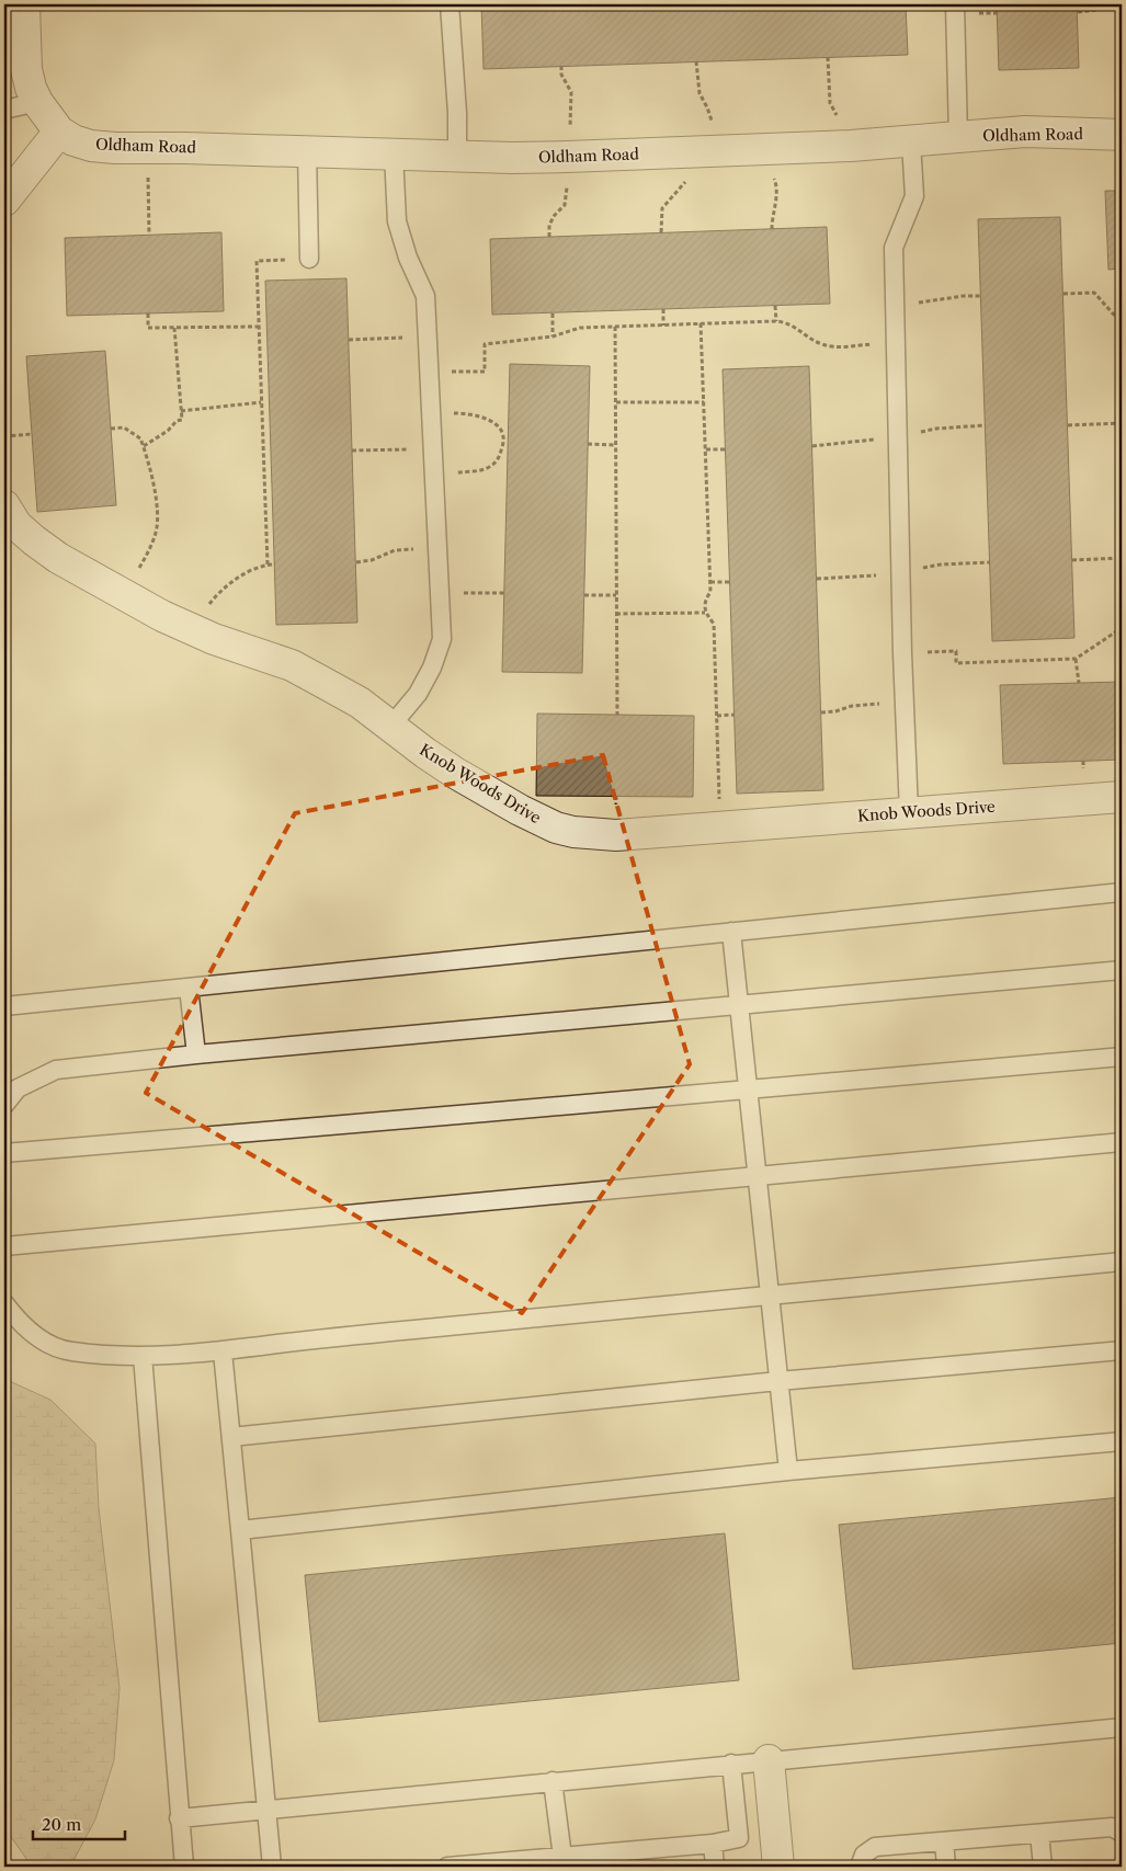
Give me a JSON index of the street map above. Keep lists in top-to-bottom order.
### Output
{
  "streets": {
    "street": ["Oldham Road", "Knob Woods Drive"]
  },
  "scale_bar": "20 m"
}
